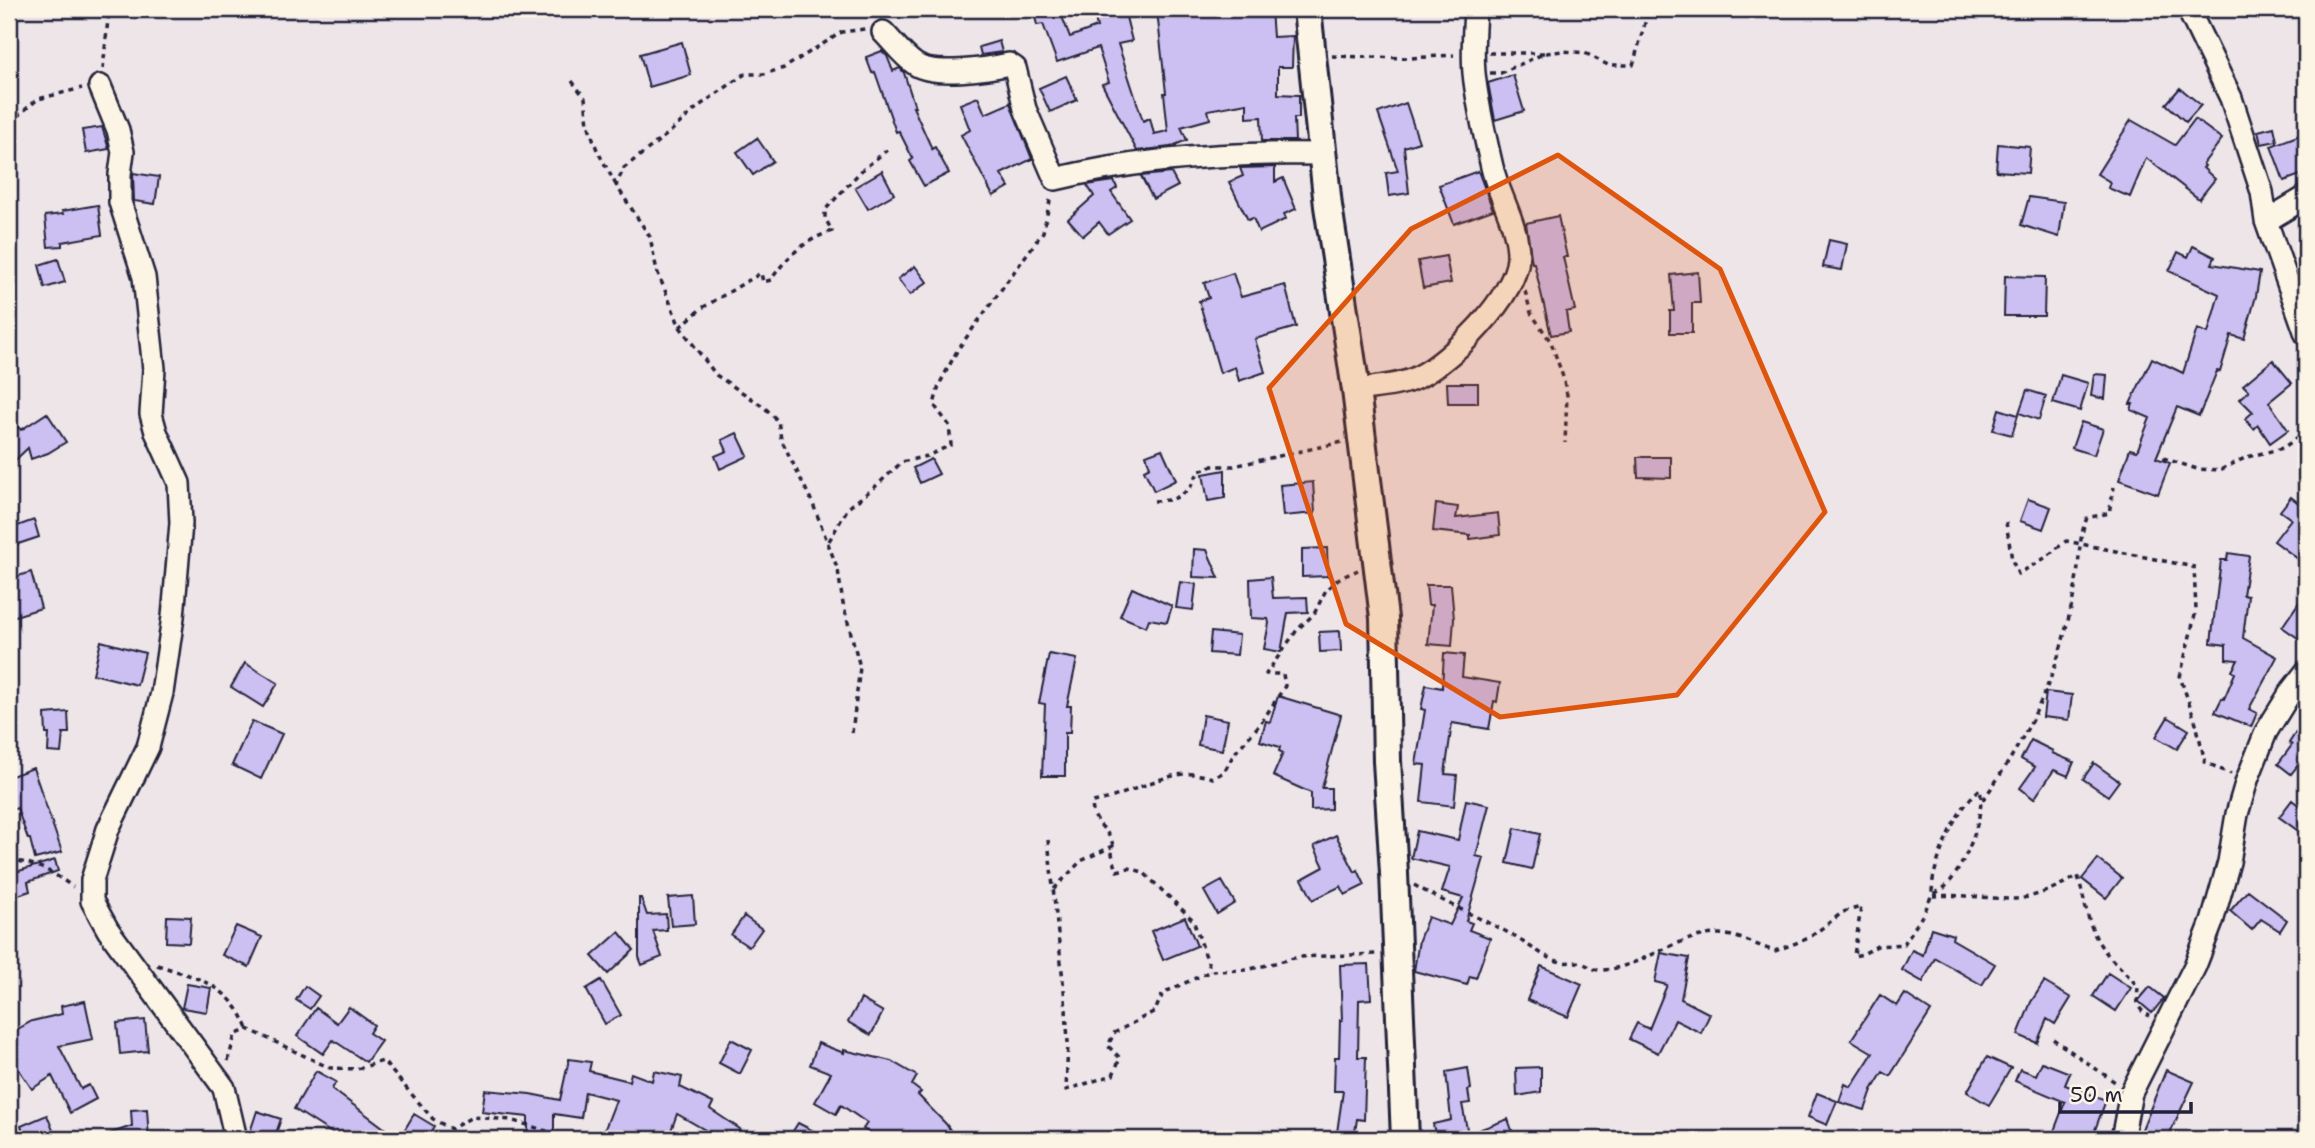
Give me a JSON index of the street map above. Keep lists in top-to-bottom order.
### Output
{
  "scale_bar": "50 m"
}
